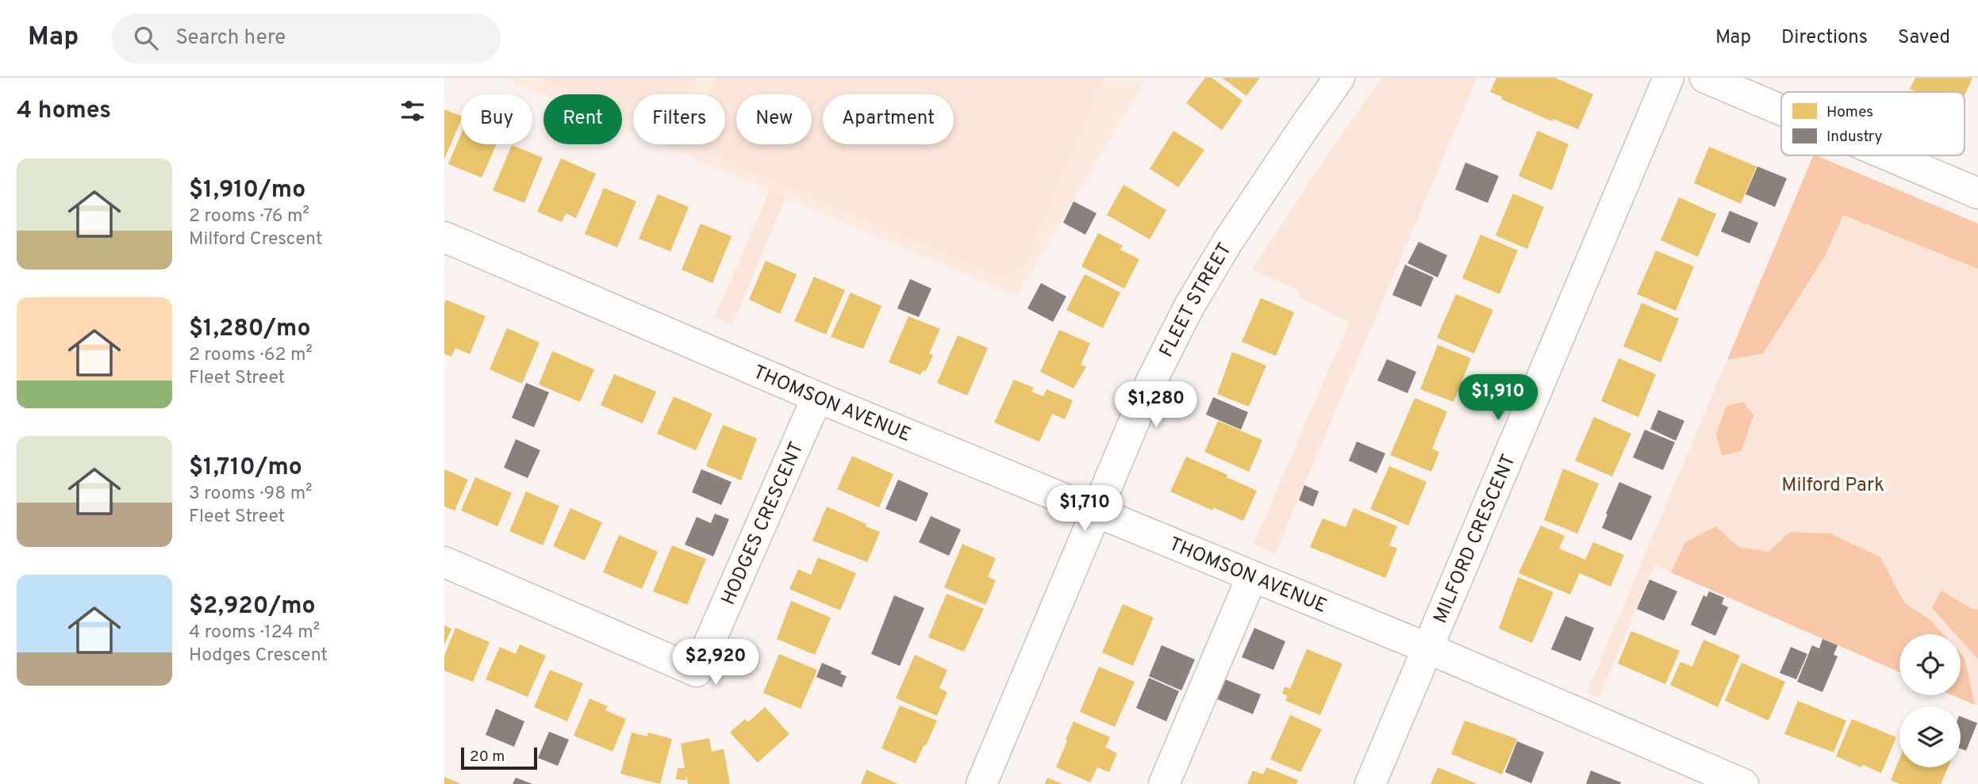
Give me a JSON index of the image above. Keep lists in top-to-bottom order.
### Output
{
  "streets": {
    "street": [
      "FLEET STREET",
      "THOMSON AVENUE",
      "HODGES CRESCENT",
      "MILFORD CRESCENT"
    ]
  },
  "crossings": [
    ["FLEET STREET", "THOMSON AVENUE"],
    ["THOMSON AVENUE", "HODGES CRESCENT"],
    ["THOMSON AVENUE", "MILFORD CRESCENT"]
  ],
  "parks": ["Milford Park"],
  "legend": ["Homes", "Industry"],
  "scale_bar": "20 m",
  "page": {
    "header": "Map",
    "search": "Search here",
    "nav": ["Map", "Directions", "Saved"],
    "heading": "4 homes",
    "chip": [
      "Buy",
      "Rent",
      "Filters",
      "New",
      "Apartment"
    ],
    "list": [
      {
        "name": "$1,910/mo",
        "note": "2 rooms · 76 m² · Milford Crescent"
      },
      {
        "name": "$1,280/mo",
        "note": "2 rooms · 62 m² · Fleet Street"
      },
      {
        "name": "$1,710/mo",
        "note": "3 rooms · 98 m² · Fleet Street"
      },
      {
        "name": "$2,920/mo",
        "note": "4 rooms · 124 m² · Hodges Crescent"
      }
    ],
    "price": [
      "$1,910",
      "$1,280",
      "$1,710",
      "$2,920"
    ],
    "scale": "20 m"
  }
}
